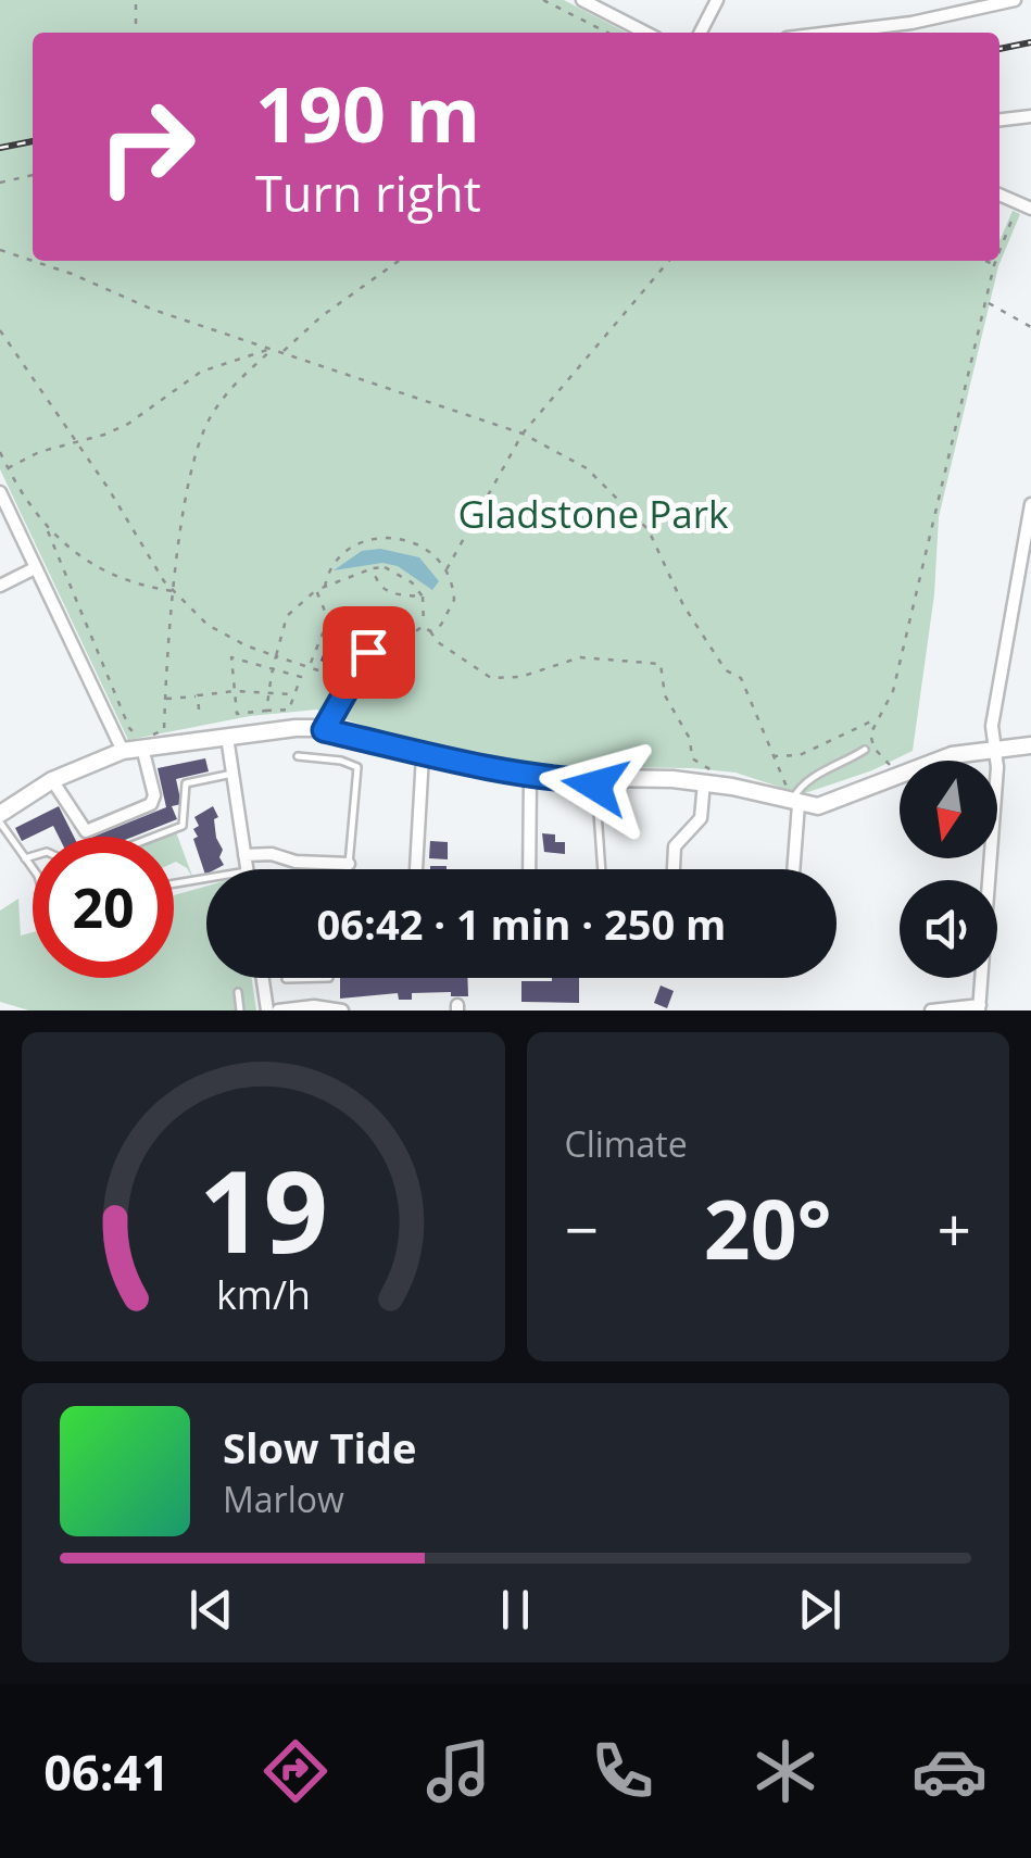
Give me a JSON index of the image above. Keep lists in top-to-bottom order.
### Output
{
  "parks": ["Gladstone Park"],
  "north": "bottom",
  "page": {
    "turn": ["190 m", "Turn right"],
    "limit": "20",
    "trip": "06:42 · 1 min · 250 m",
    "tile": "Climate",
    "heat": ["−", "20°", "+"],
    "song": ["Slow Tide", "Marlow"],
    "tabs": "06:41",
    "gauge": ["19", "km/h"]
  }
}
